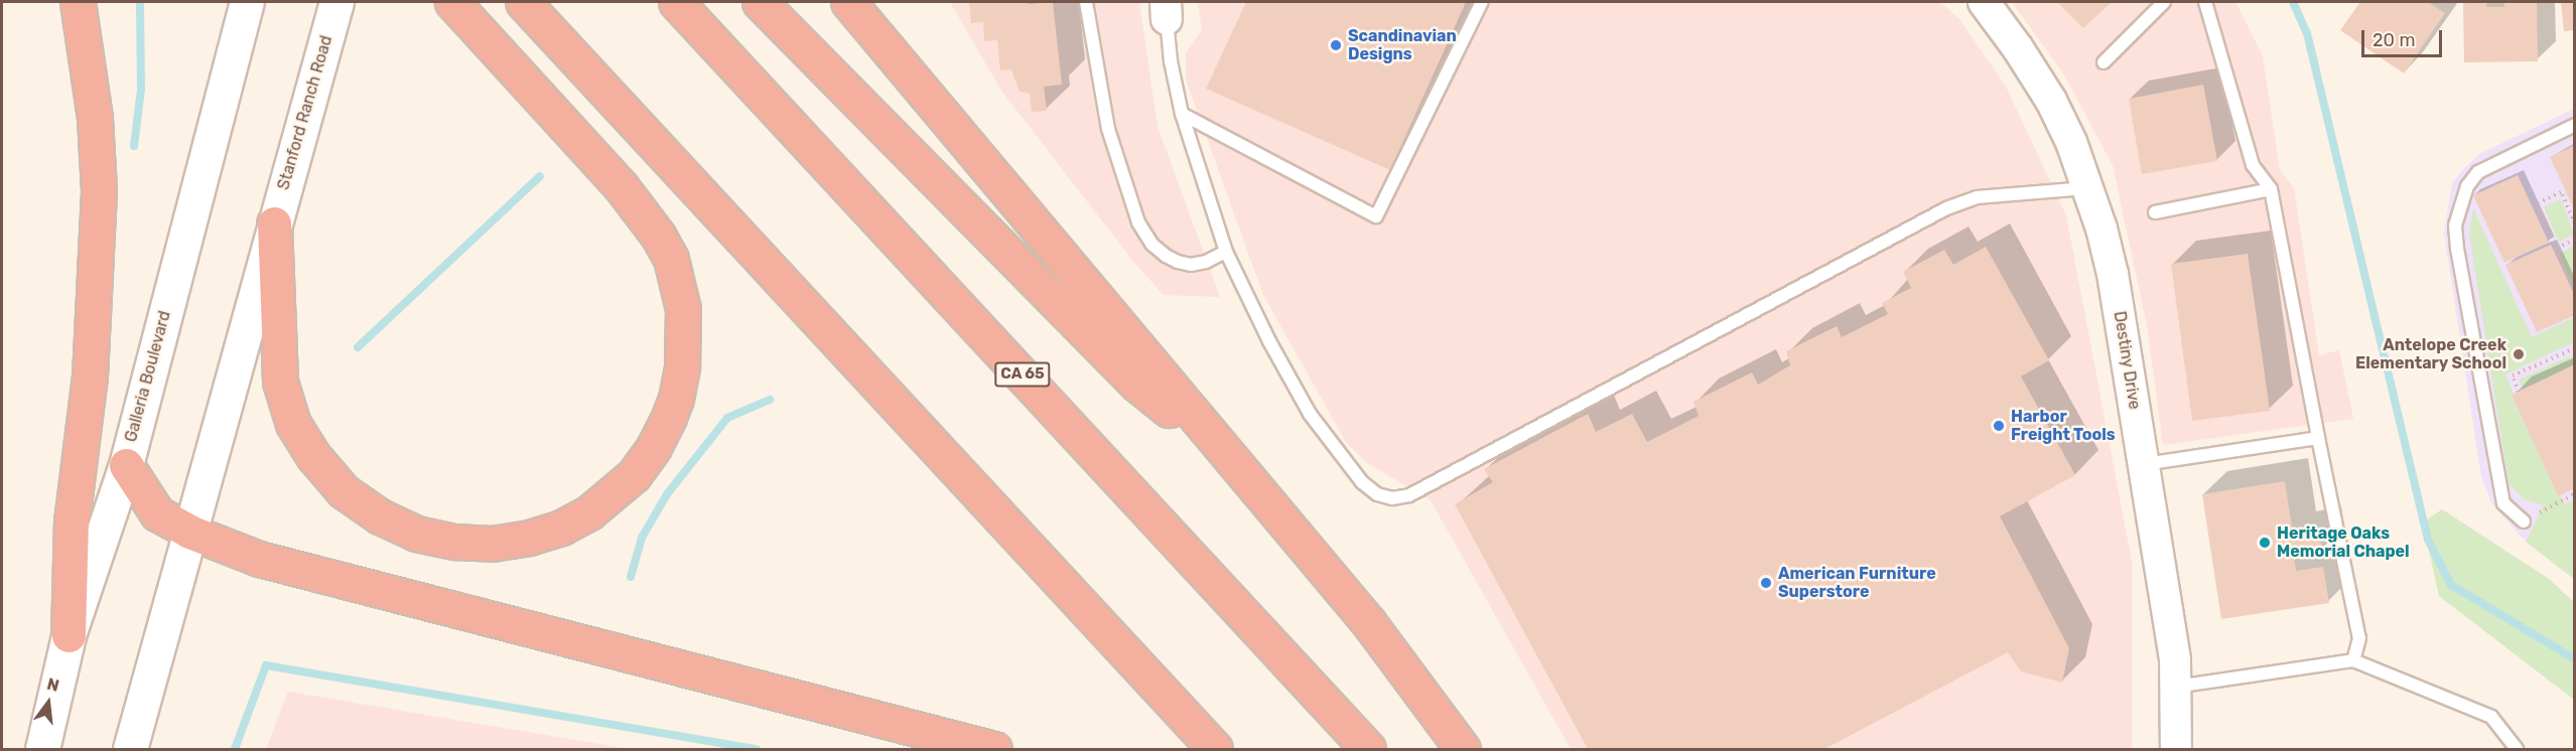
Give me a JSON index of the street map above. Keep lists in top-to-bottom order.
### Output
{
  "streets": {
    "highway": ["CA 65"],
    "main road": ["Stanford Ranch Road", "Galleria Boulevard"],
    "street": ["Destiny Drive"]
  },
  "places": [
    "Scandinavian Designs",
    "Antelope Creek Elementary School",
    "Harbor Freight Tools",
    "Heritage Oaks Memorial Chapel",
    "American Furniture Superstore"
  ],
  "scale_bar": "20 m",
  "north": "top"
}
